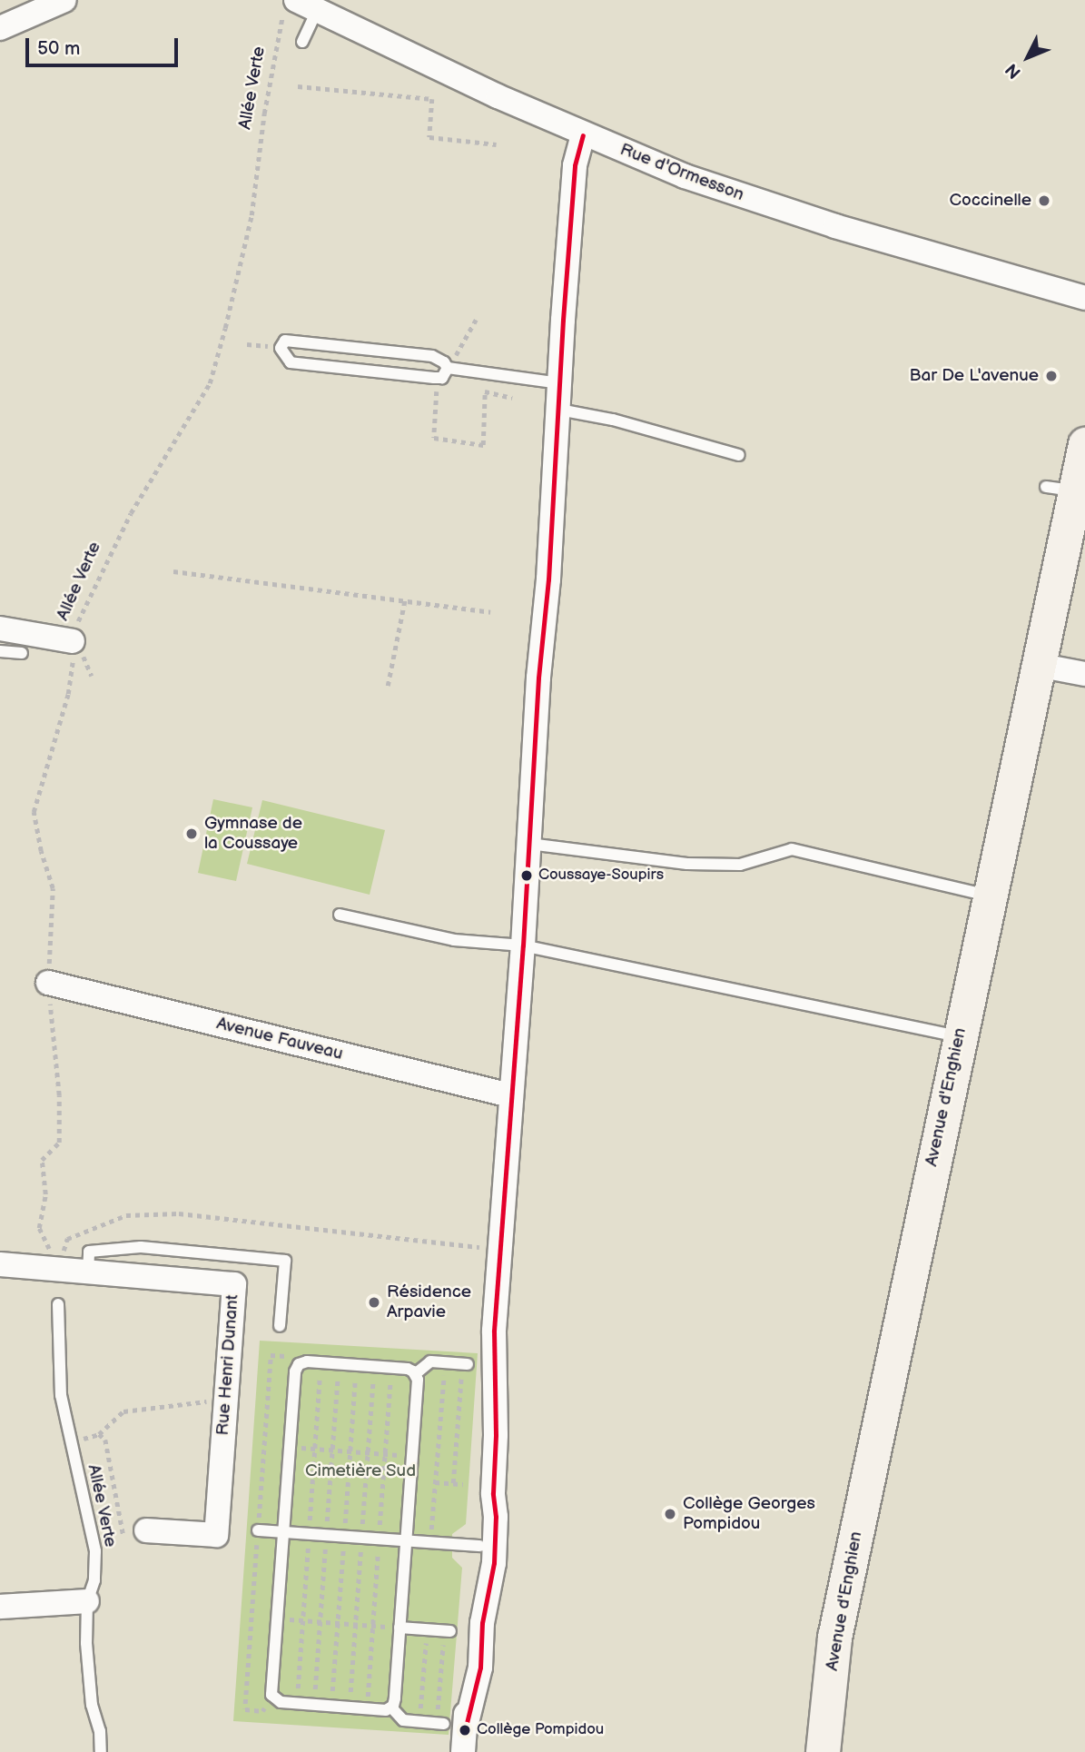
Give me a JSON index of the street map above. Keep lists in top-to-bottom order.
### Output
{
  "streets": {
    "main road": ["Avenue d'Enghien"],
    "street": ["Rue d'Ormesson", "Avenue Fauveau", "Rue Henri Dunant"],
    "lane": ["Allée Verte"]
  },
  "crossings": [
    ["Allée Verte", "Rue d'Ormesson"],
    ["Allée Verte", "Avenue Fauveau"],
    ["Allée Verte", "Rue Henri Dunant"]
  ],
  "parks": ["Cimetière Sud"],
  "places": [
    "Coccinelle",
    "Bar De L'avenue",
    "Gymnase de la Coussaye",
    "Coussaye-Soupirs",
    "Résidence Arpavie",
    "Collège Georges Pompidou",
    "Collège Pompidou"
  ],
  "scale_bar": "50 m",
  "north": "bottom left"
}
